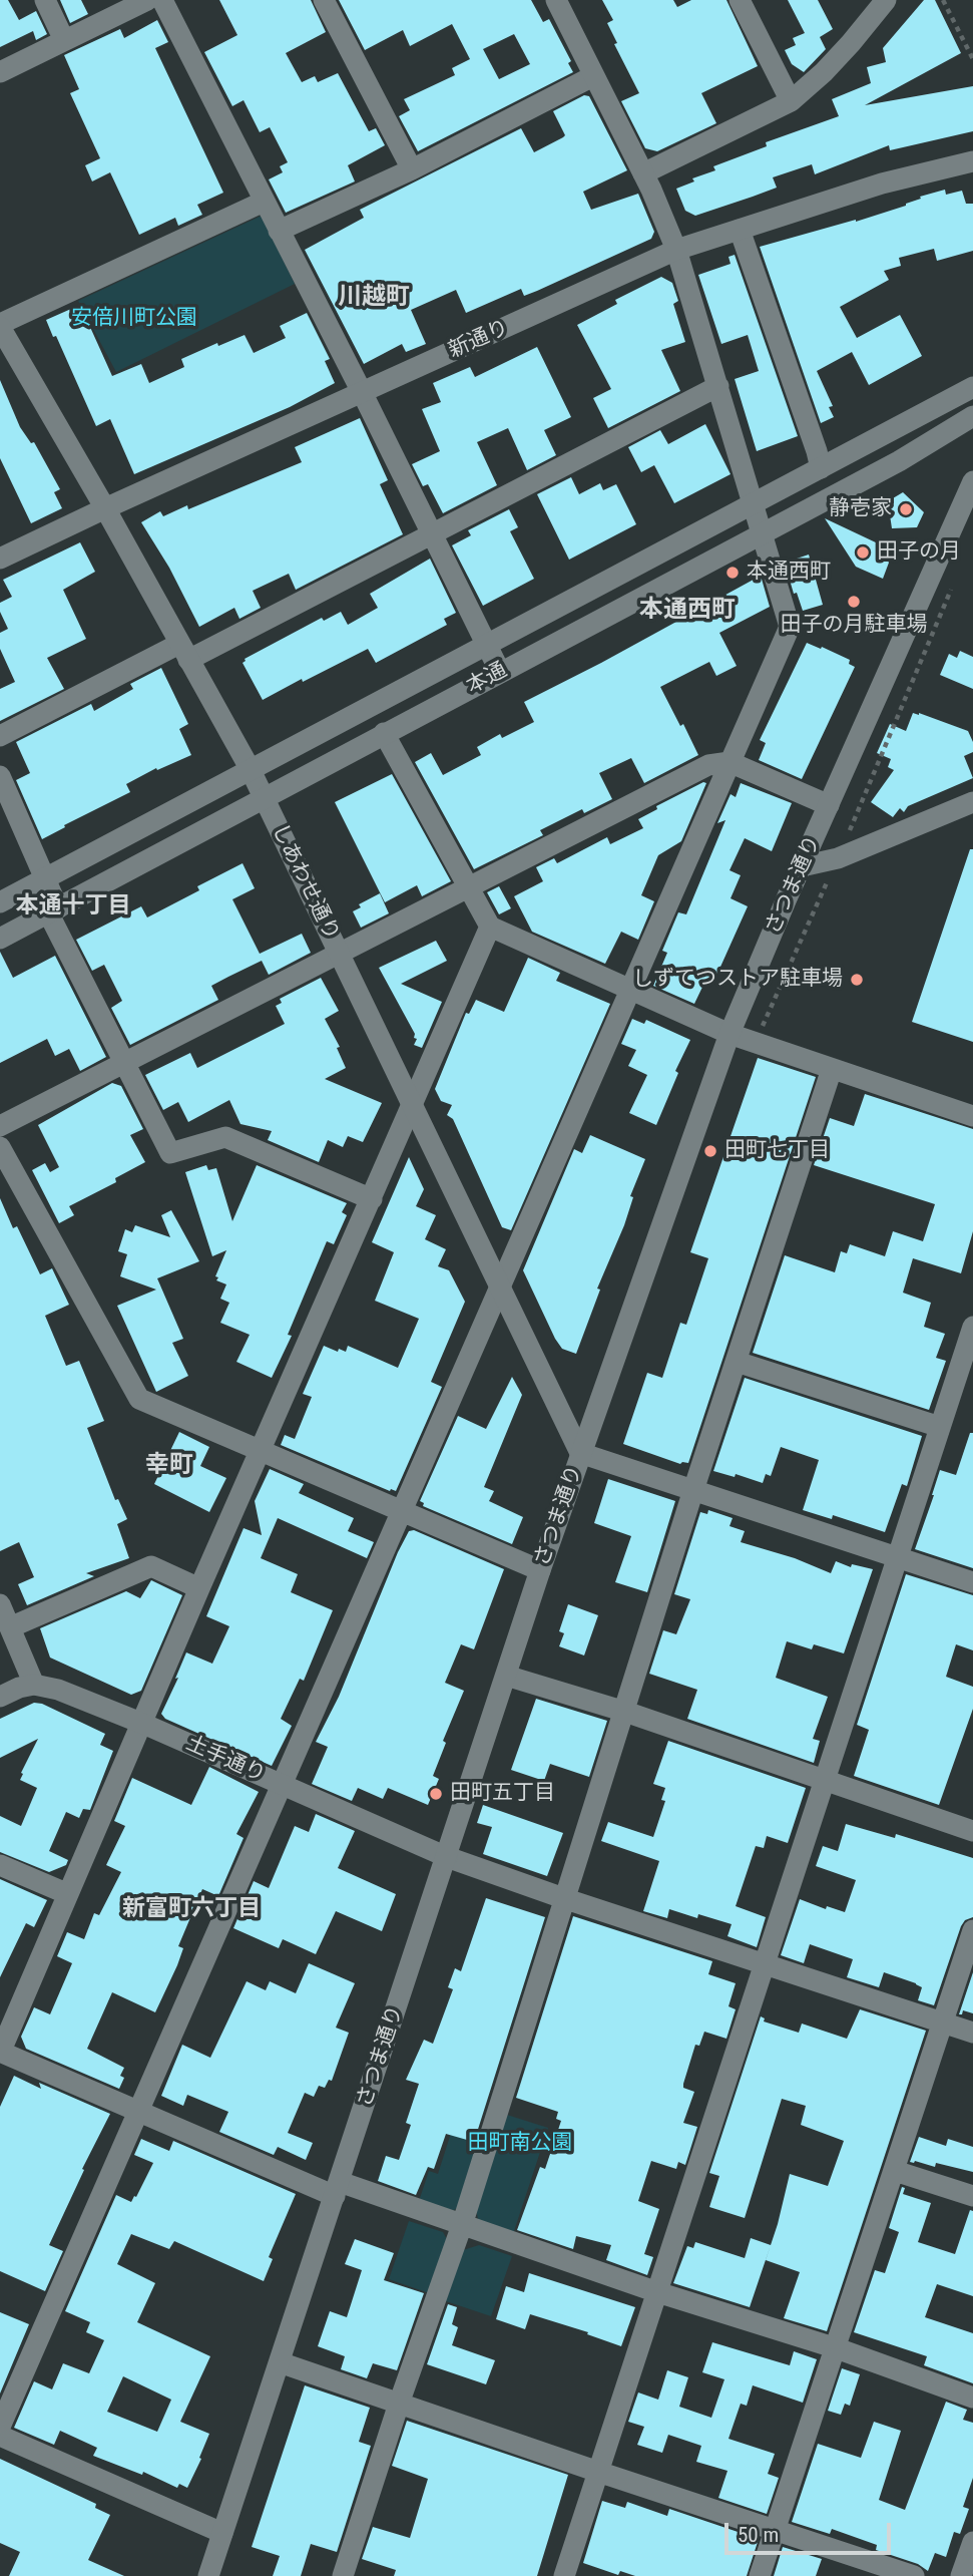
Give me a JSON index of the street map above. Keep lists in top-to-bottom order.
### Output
{
  "streets": {
    "street": [
      "新通り",
      "本通",
      "しあわせ通り",
      "さつま通り",
      "土手通り"
    ]
  },
  "crossings": [
    ["新通り", "しあわせ通り"],
    ["本通", "しあわせ通り"],
    ["しあわせ通り", "さつま通り"],
    ["さつま通り", "土手通り"]
  ],
  "districts": [
    "川越町",
    "本通西町",
    "本通十丁目",
    "幸町",
    "新富町六丁目"
  ],
  "parks": ["安倍川町公園", "田町南公園"],
  "places": [
    "静壱家",
    "田子の月",
    "本通西町",
    "田子の月駐車場",
    "しずてつストア駐車場",
    "田町七丁目",
    "田町五丁目"
  ],
  "scale_bar": "50 m"
}
